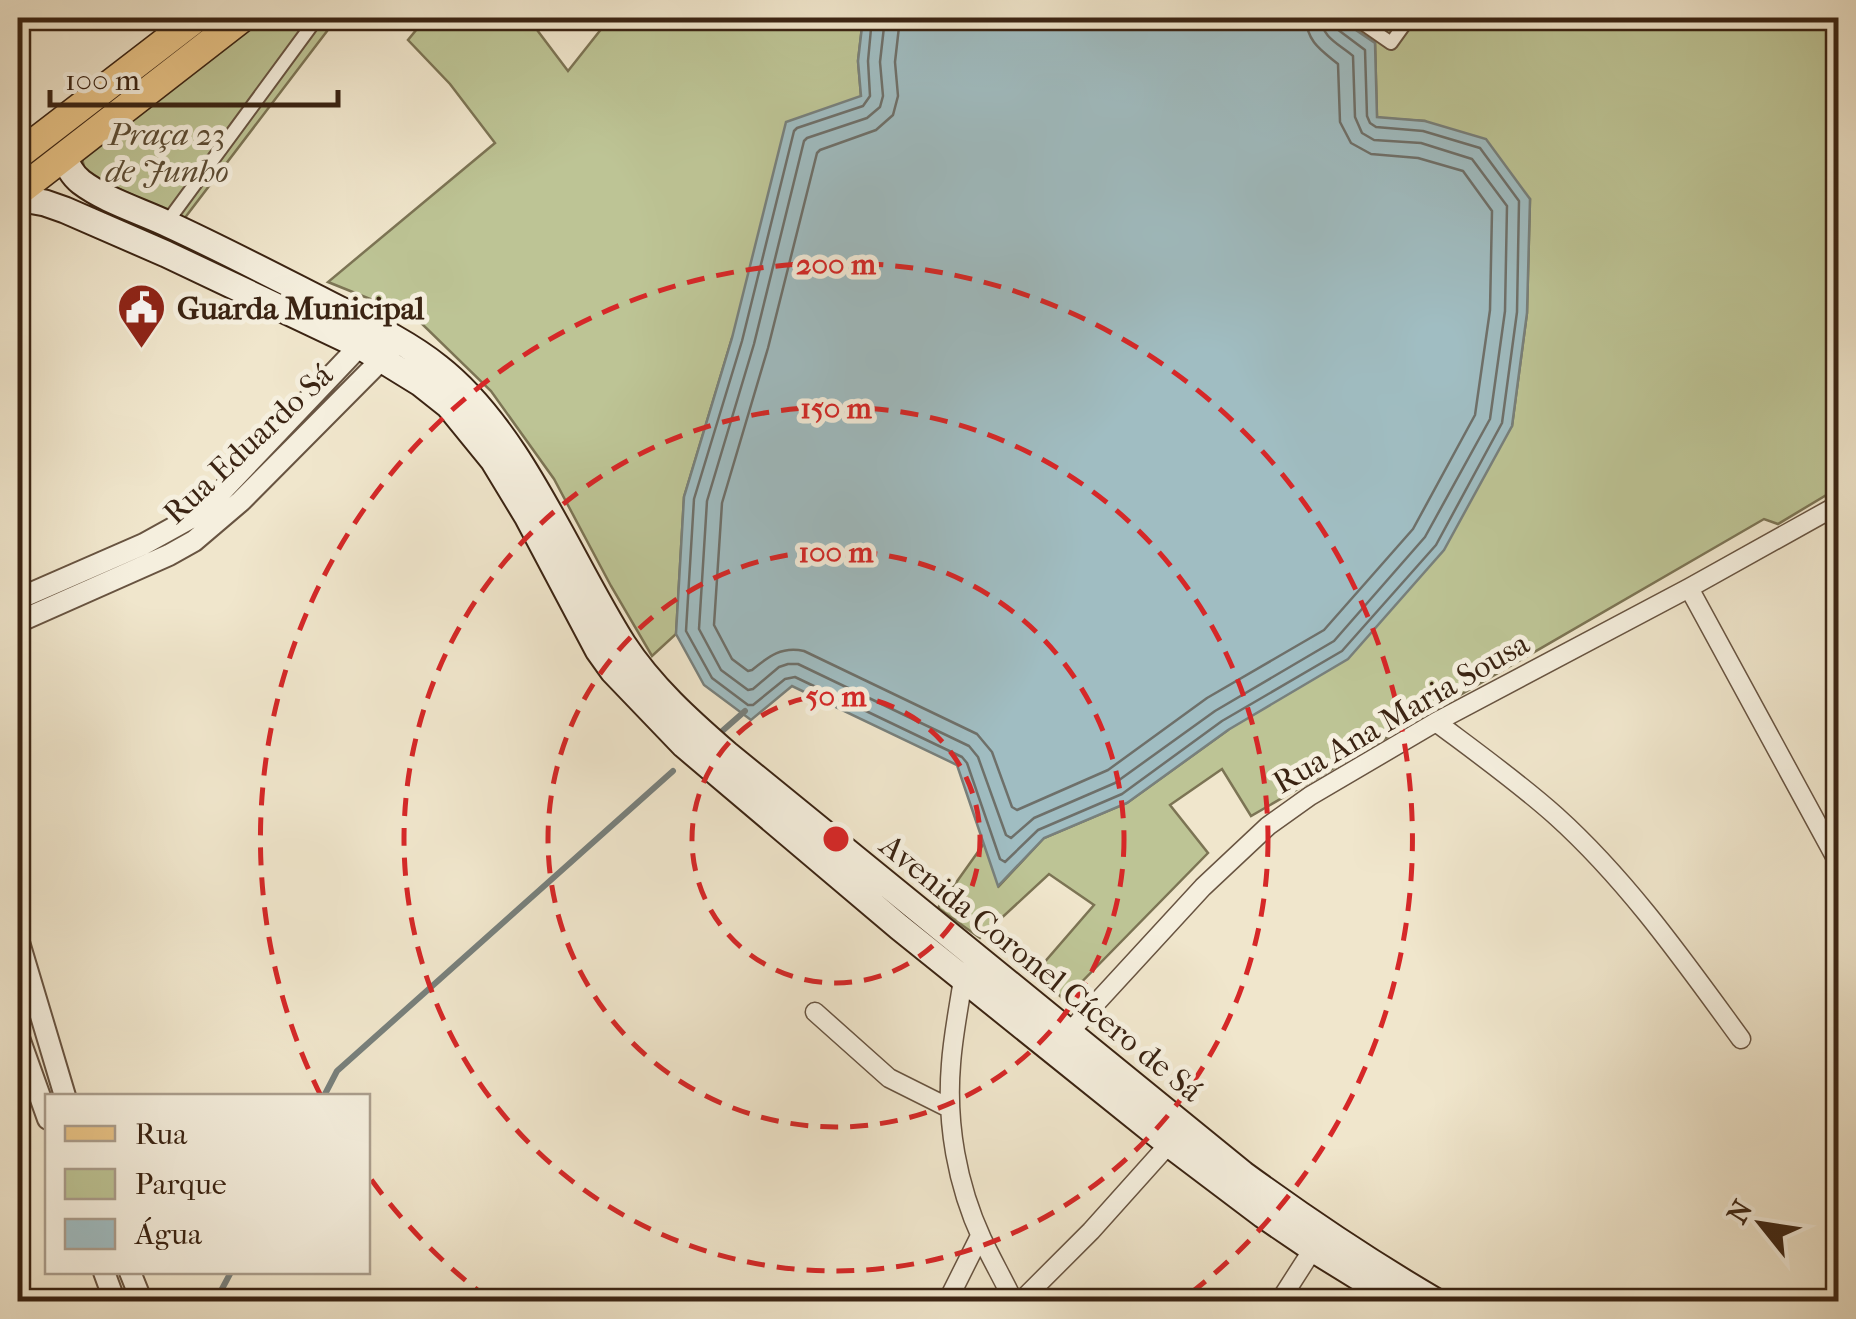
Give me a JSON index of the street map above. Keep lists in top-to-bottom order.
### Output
{
  "streets": {
    "main road": ["Avenida Coronel Cícero de Sá"],
    "street": ["Rua Eduardo Sá", "Rua Ana Maria Sousa"]
  },
  "crossings": [
    ["Rua Eduardo Sá", "Avenida Coronel Cícero de Sá"],
    ["Rua Ana Maria Sousa", "Avenida Coronel Cícero de Sá"]
  ],
  "parks": ["Praça 23 de Junho"],
  "places": {
    "public building": ["Guarda Municipal"]
  },
  "legend": ["Rua", "Parque", "Água"],
  "scale_bar": "100 m",
  "north": "top left",
  "rings": [
    "200 m",
    "150 m",
    "100 m",
    "50 m"
  ]
}
